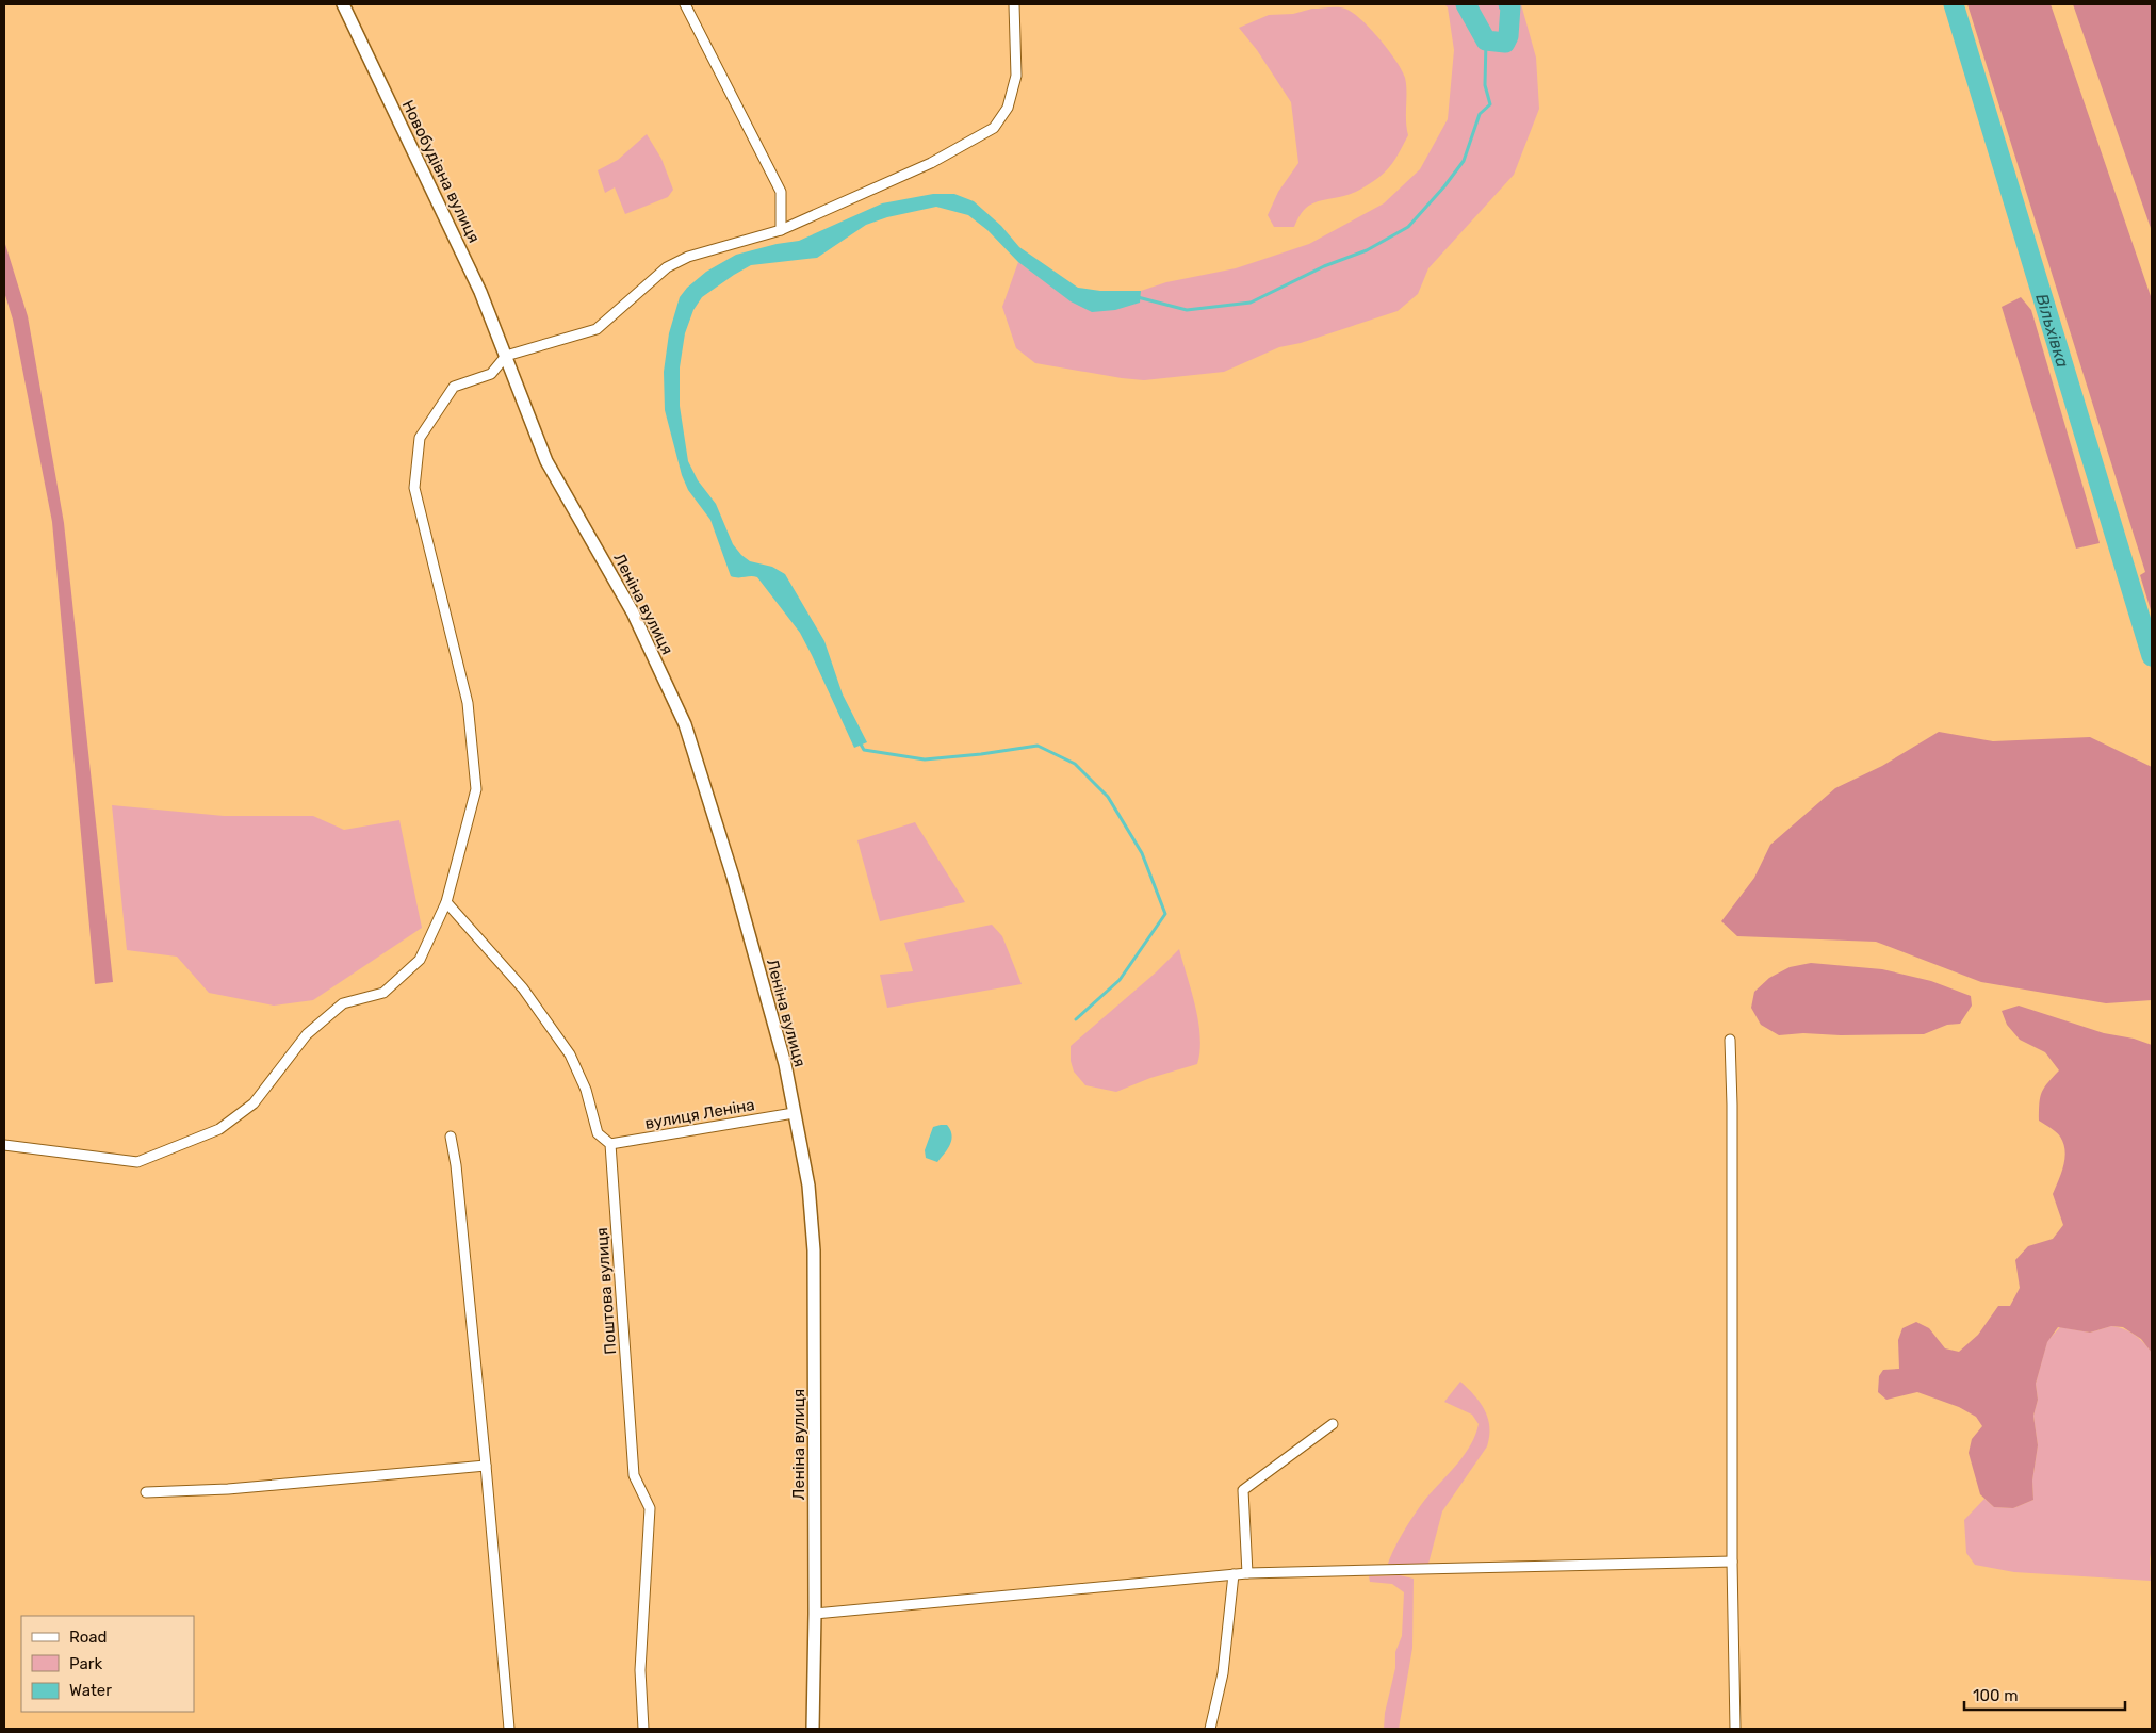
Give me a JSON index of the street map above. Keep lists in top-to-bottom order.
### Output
{
  "streets": {
    "street": [
      "Новобудівна вулиця",
      "Леніна вулиця",
      "вулиця Леніна",
      "Поштова вулиця"
    ]
  },
  "crossings": [
    ["Новобудівна вулиця", "Леніна вулиця"],
    ["Леніна вулиця", "вулиця Леніна"],
    ["вулиця Леніна", "Поштова вулиця"]
  ],
  "water": ["Вільхівка"],
  "legend": ["Road", "Park", "Water"],
  "scale_bar": "100 m"
}
